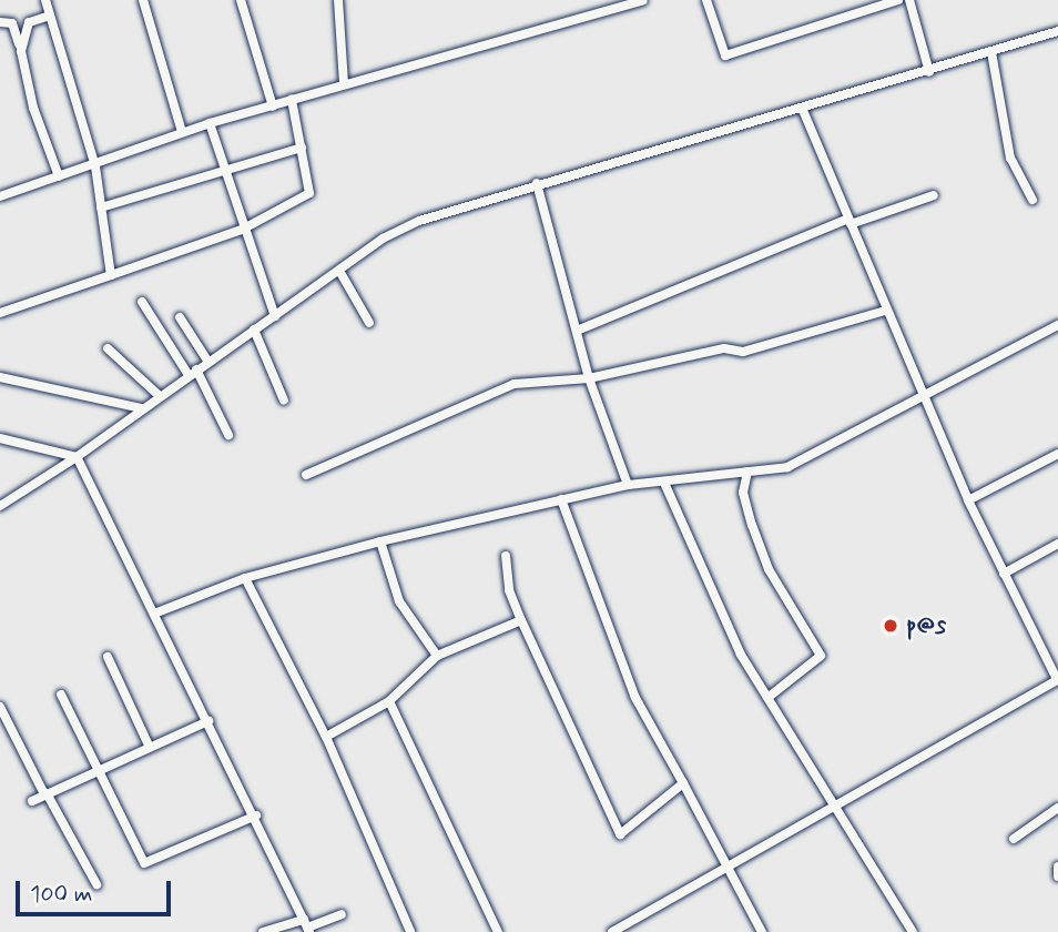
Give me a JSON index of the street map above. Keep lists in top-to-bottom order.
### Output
{
  "places": ["p@s"],
  "scale_bar": "100 m"
}
